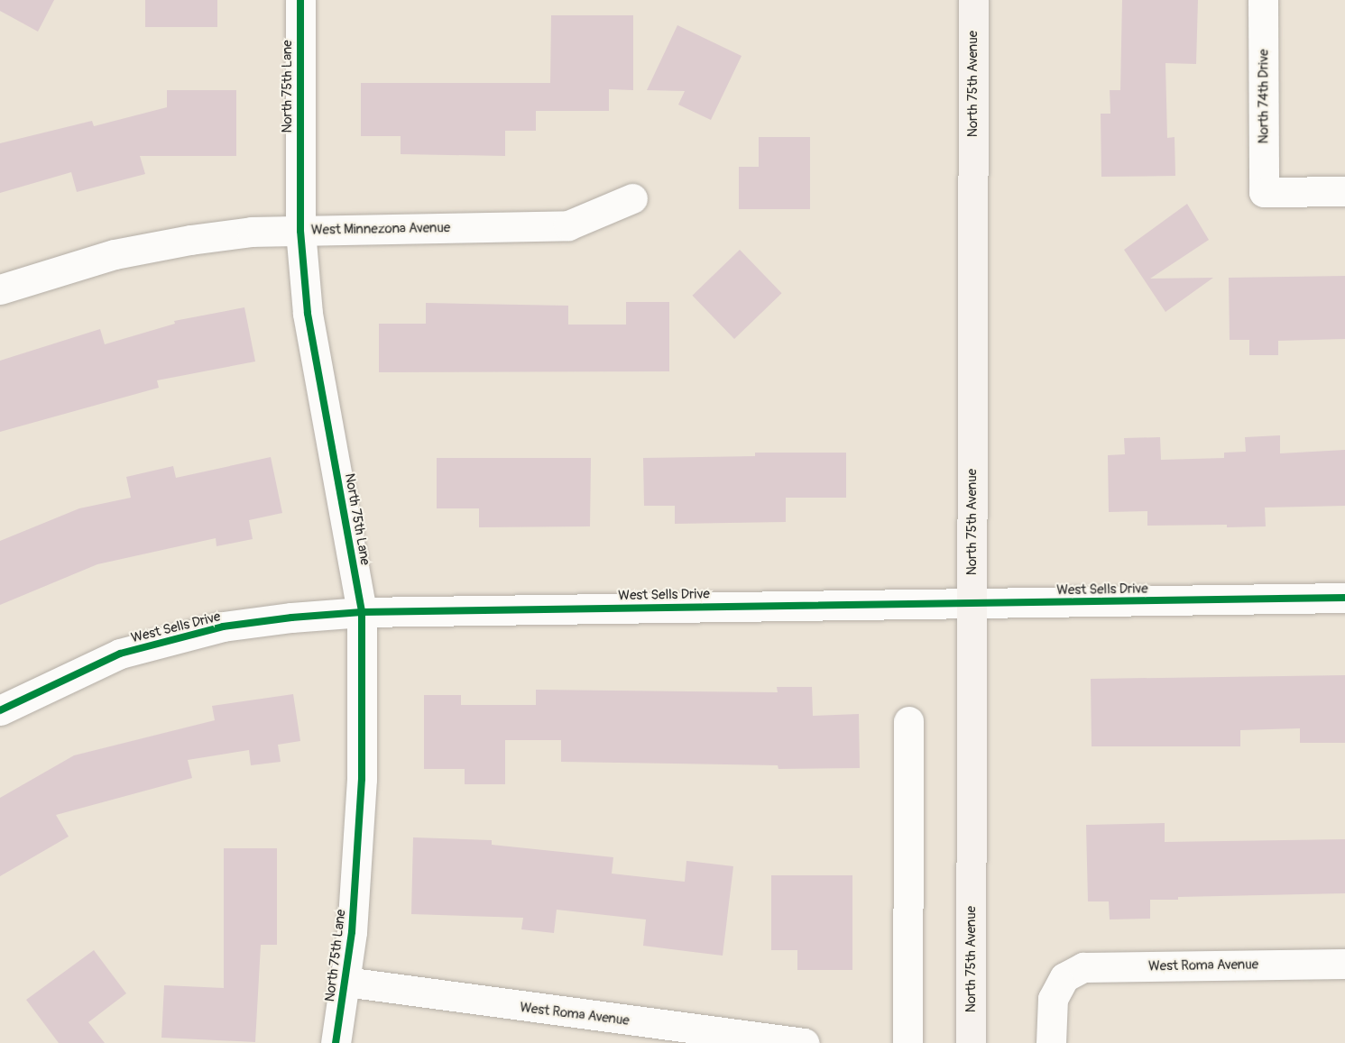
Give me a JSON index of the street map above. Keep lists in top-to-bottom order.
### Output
{
  "streets": {
    "main road": ["North 75th Avenue"],
    "street": [
      "North 75th Lane",
      "North 74th Drive",
      "West Minnezona Avenue",
      "West Sells Drive",
      "West Roma Avenue"
    ]
  },
  "crossings": [
    ["North 75th Avenue", "West Sells Drive"],
    ["North 75th Lane", "West Minnezona Avenue"],
    ["North 75th Lane", "West Sells Drive"],
    ["North 75th Lane", "West Roma Avenue"]
  ]
}
